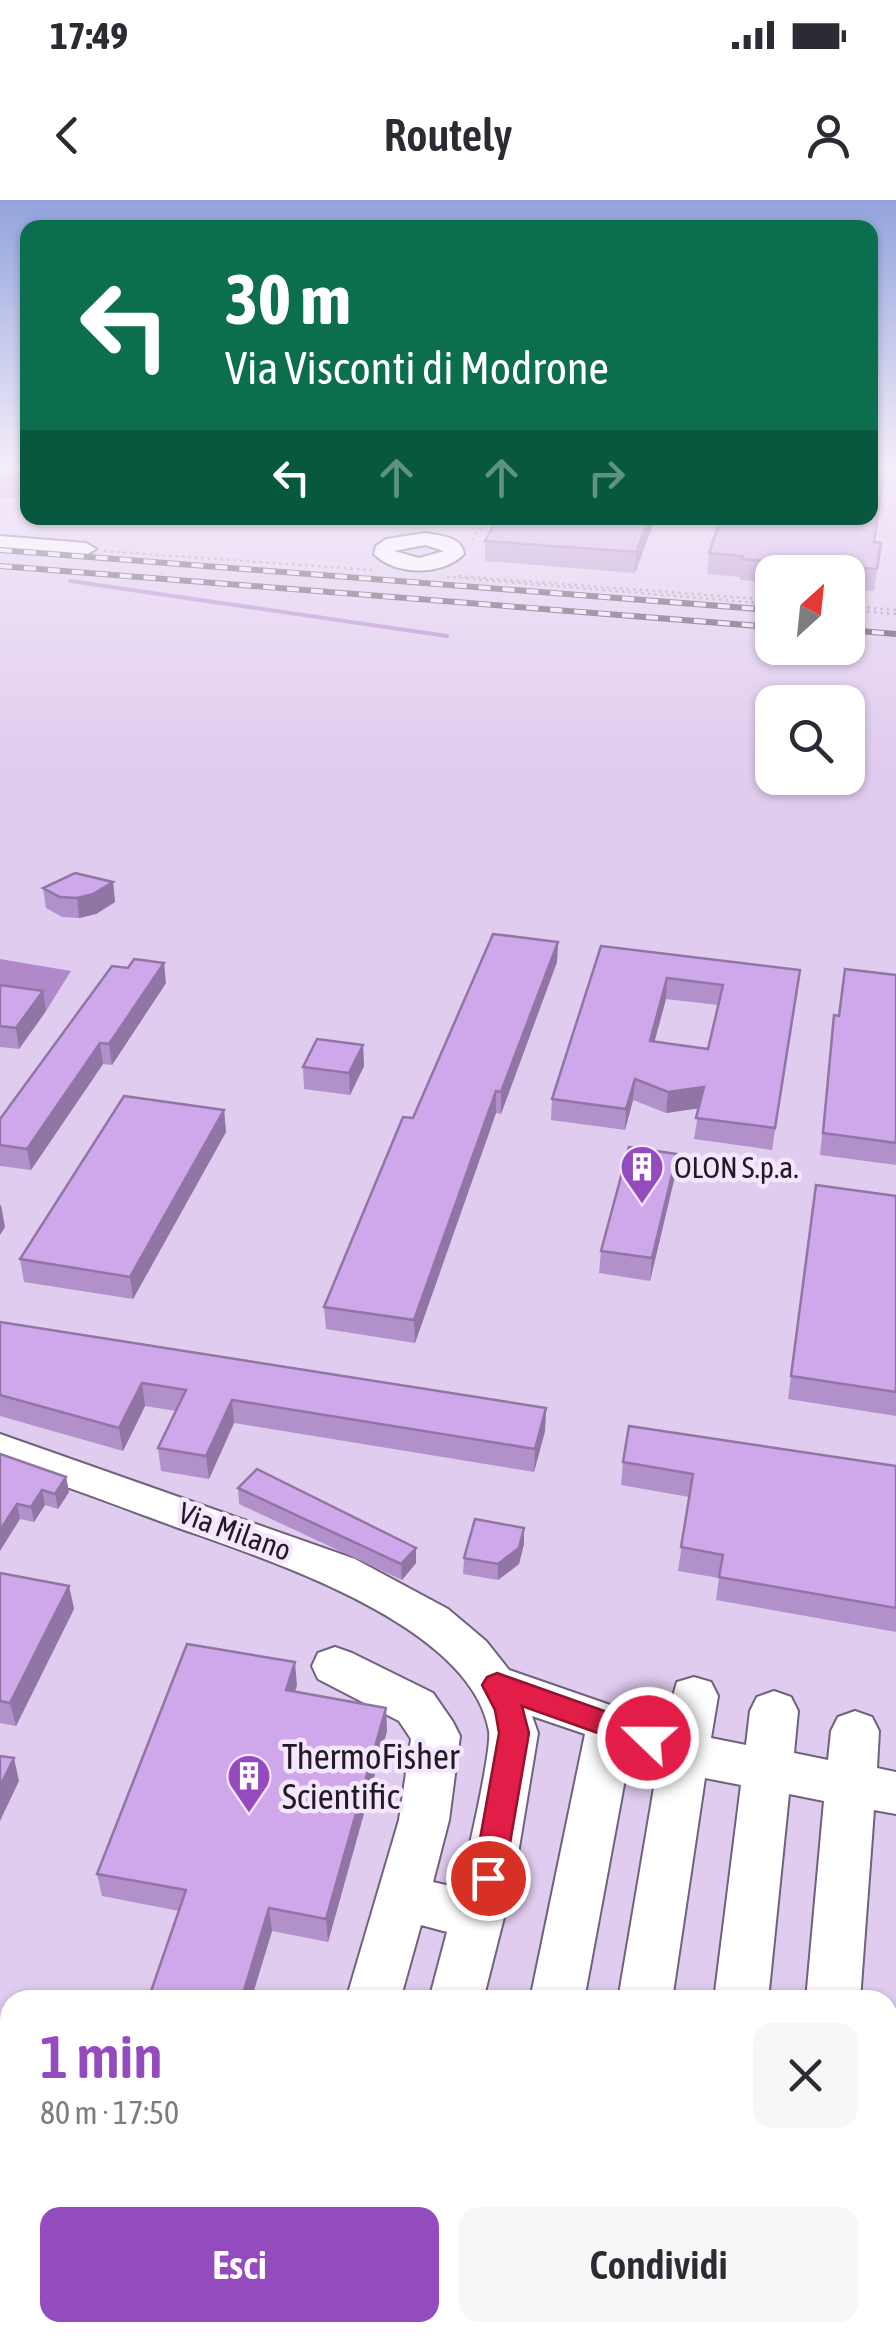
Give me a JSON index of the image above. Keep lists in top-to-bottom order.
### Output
{
  "streets": {
    "street": ["Via Milano"]
  },
  "places": {
    "building": ["OLON S.p.a.", "ThermoFisher Scientific"]
  },
  "north": "top right",
  "page": {
    "status": "17:49",
    "header": "Routely",
    "turn": ["30 m", "Via Visconti di Modrone"],
    "heading": ["1 min", "80 m · 17:50"],
    "buttons": ["Esci", "Condividi"]
  }
}
